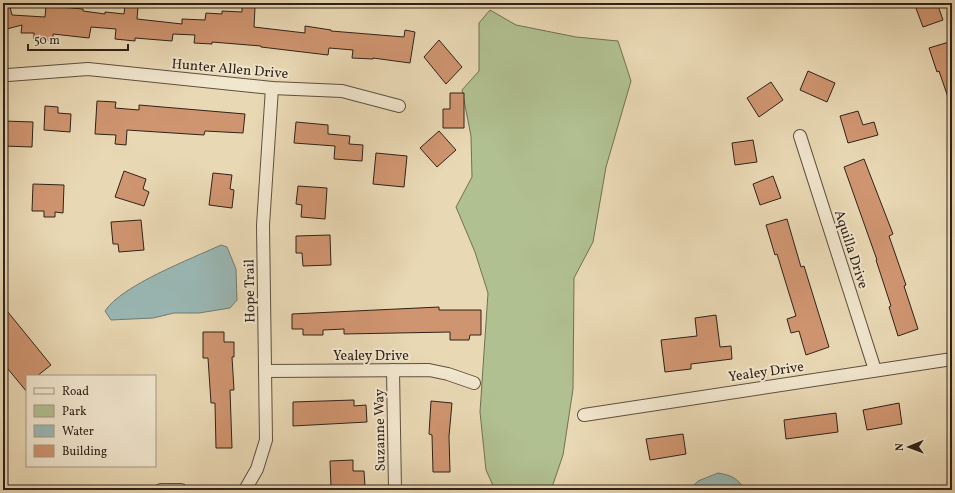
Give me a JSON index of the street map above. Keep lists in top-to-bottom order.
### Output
{
  "streets": {
    "street": [
      "Hunter Allen Drive",
      "Aquilla Drive",
      "Hope Trail",
      "Yealey Drive",
      "Suzanne Way"
    ]
  },
  "crossings": [
    ["Hunter Allen Drive", "Hope Trail"],
    ["Aquilla Drive", "Yealey Drive"],
    ["Hope Trail", "Yealey Drive"],
    ["Yealey Drive", "Suzanne Way"]
  ],
  "legend": [
    "Road",
    "Park",
    "Water",
    "Building"
  ],
  "scale_bar": "50 m",
  "north": "left"
}
